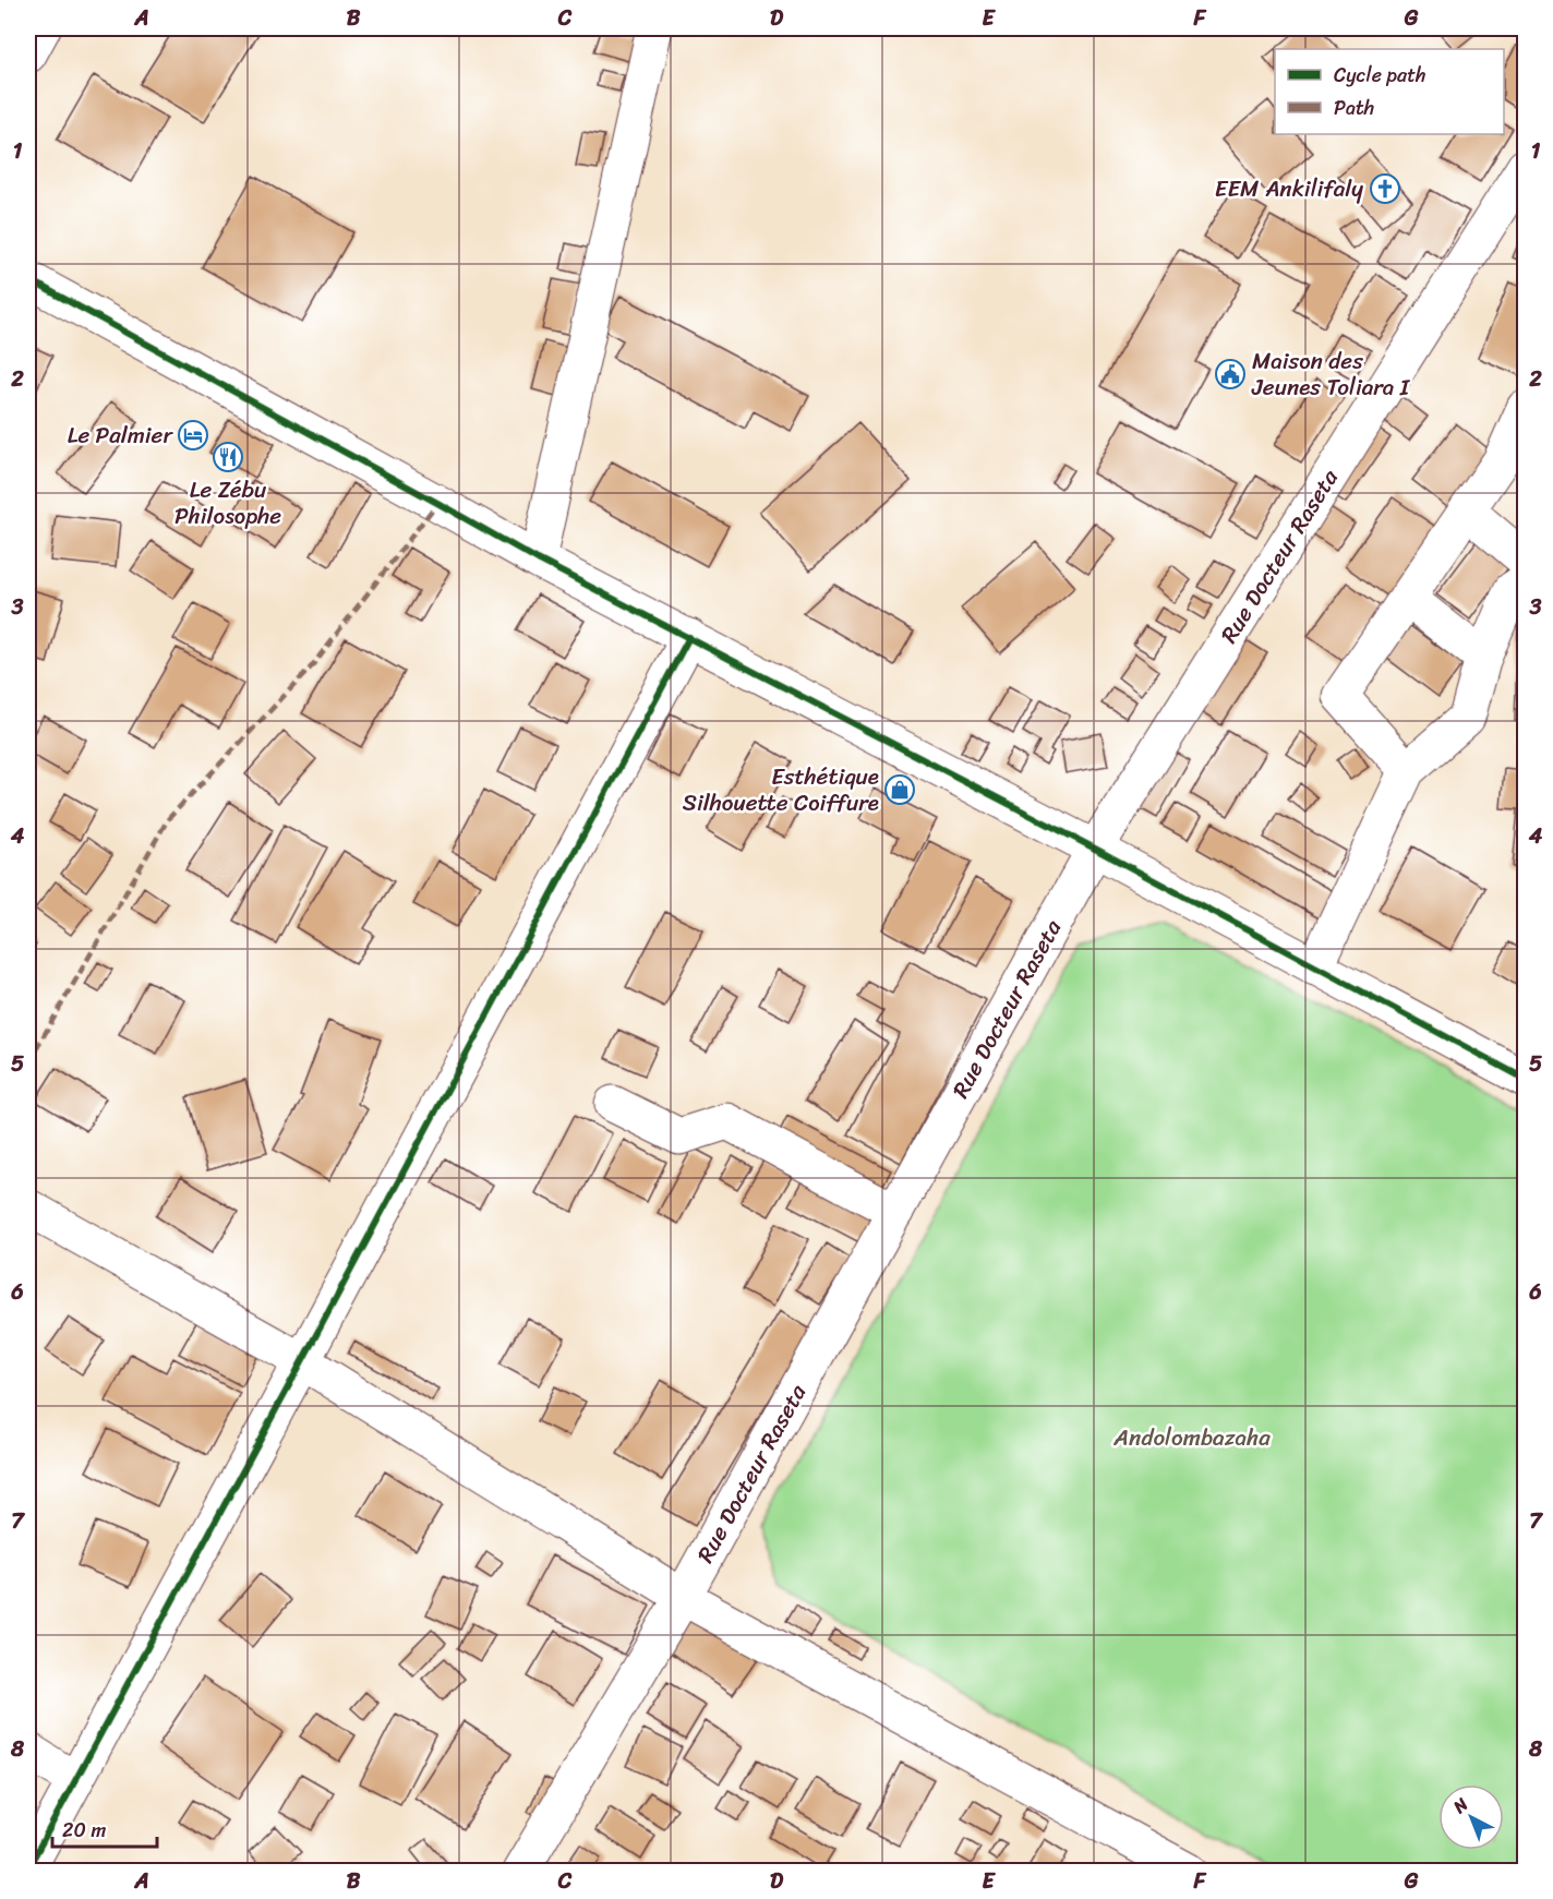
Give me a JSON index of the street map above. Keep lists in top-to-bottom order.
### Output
{
  "streets": {
    "street": ["Rue Docteur Raseta"]
  },
  "parks": ["Andolombazaha"],
  "places": {
    "church": ["EEM Ankilifaly"],
    "public building": ["Maison des Jeunes Toliara I"],
    "hotel": ["Le Palmier"],
    "restaurant": ["Le Zébu Philosophe"],
    "shop": ["Esthétique Silhouette Coiffure"]
  },
  "legend": ["Cycle path", "Path"],
  "scale_bar": "20 m",
  "north": "top left",
  "grid": {
    "columns": [
      "A",
      "B",
      "C",
      "D",
      "E",
      "F",
      "G"
    ],
    "rows": [
      "1",
      "2",
      "3",
      "4",
      "5",
      "6",
      "7",
      "8"
    ]
  }
}
